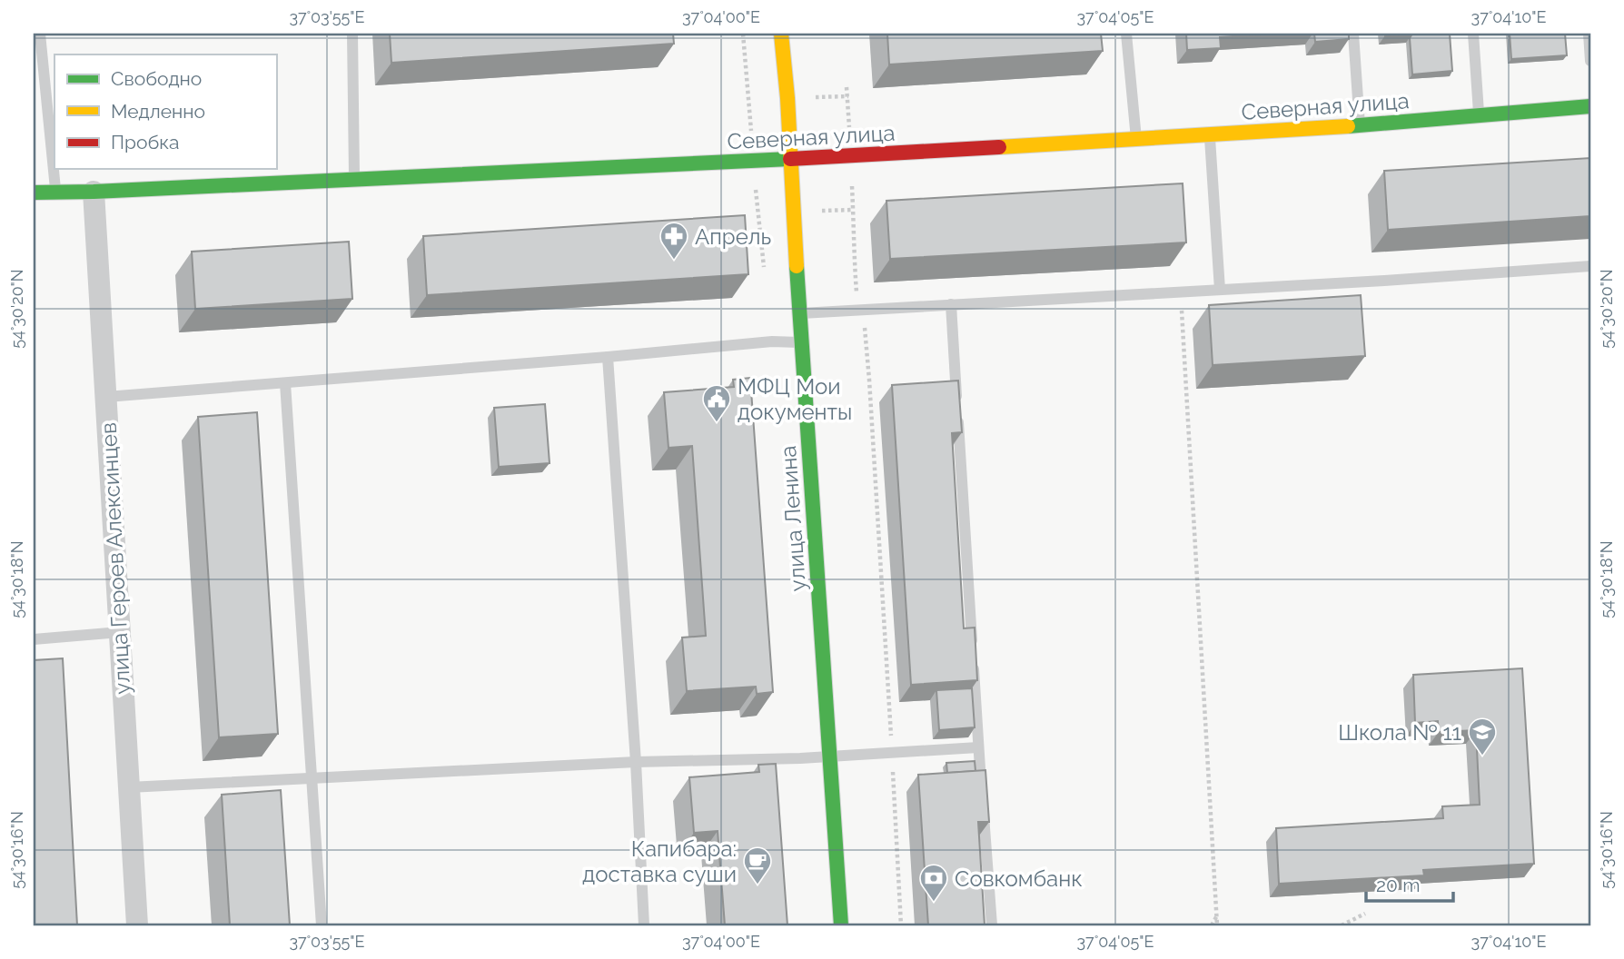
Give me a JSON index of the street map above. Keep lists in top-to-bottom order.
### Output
{
  "streets": {
    "street": ["Северная улица", "улица Ленина", "улица Героев Алексинцев"]
  },
  "crossings": [
    ["Северная улица", "улица Ленина"],
    ["Северная улица", "улица Героев Алексинцев"]
  ],
  "places": {
    "pharmacy": ["Апрель"],
    "public building": ["МФЦ Мои документы"],
    "school or university": ["Школа № 11"],
    "cafe": ["Капибара: доставка суши"],
    "bank": ["Совкомбанк"]
  },
  "legend": ["Свободно", "Медленно", "Пробка"],
  "scale_bar": "20 m",
  "coordinates": [
    "37°03'55\"E",
    "37°04'00\"E",
    "37°04'05\"E",
    "37°04'10\"E",
    "54°30'20\"N",
    "54°30'18\"N",
    "54°30'16\"N"
  ]
}
